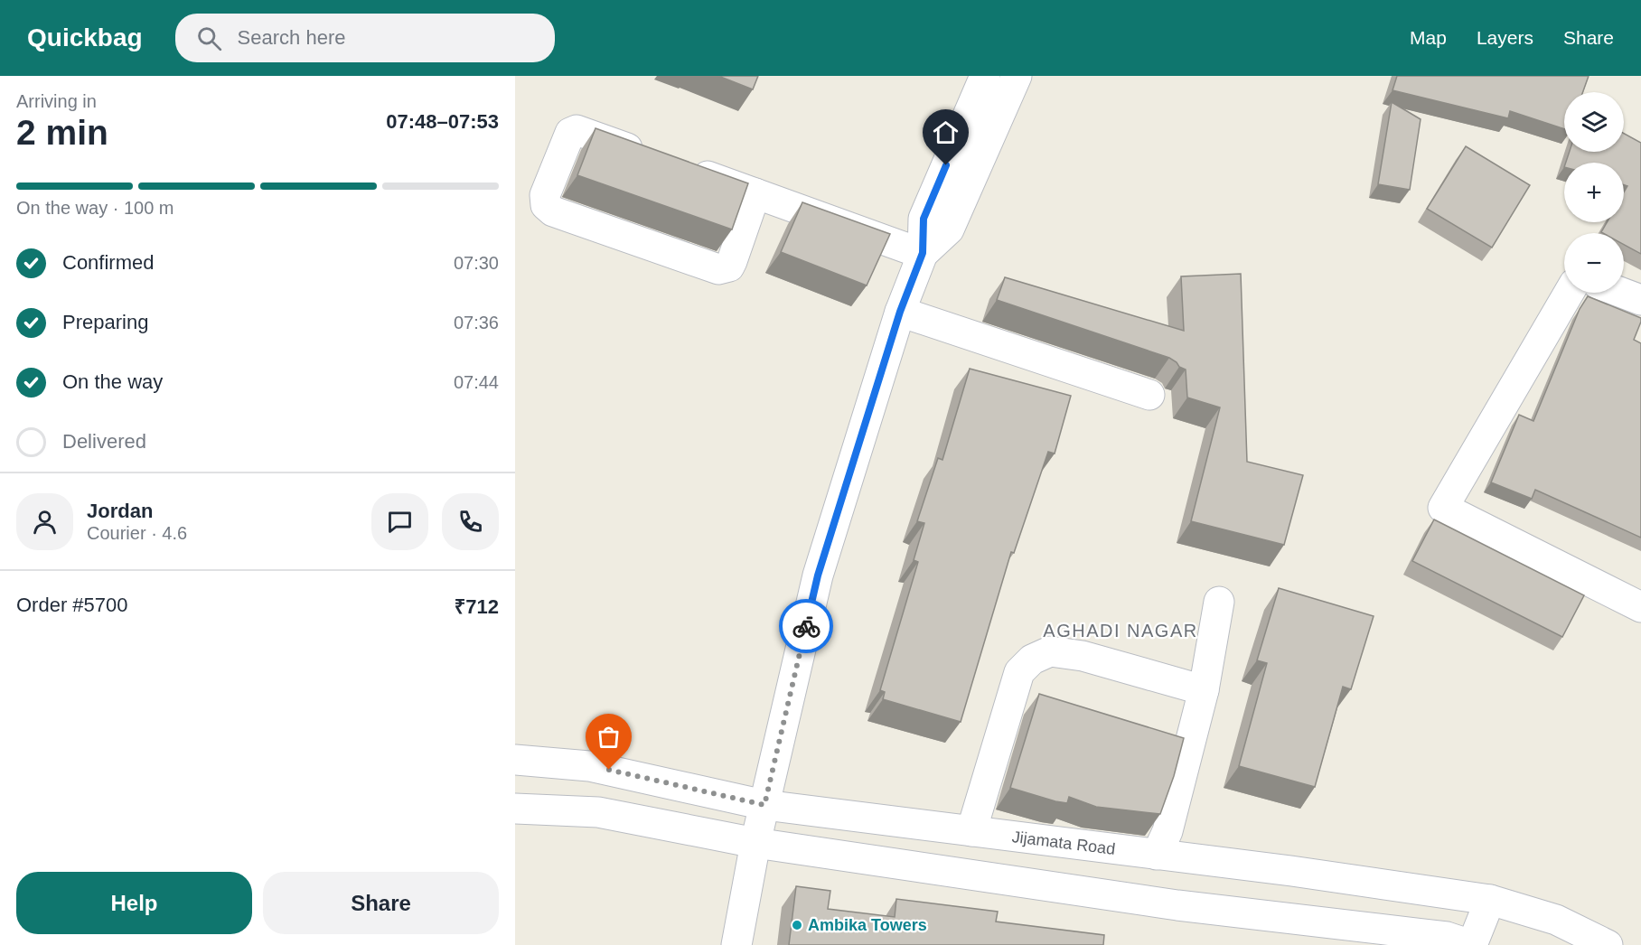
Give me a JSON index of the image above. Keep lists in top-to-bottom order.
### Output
{
  "streets": {
    "street": ["Jijamata Road"]
  },
  "districts": ["AGHADI NAGAR"],
  "places": ["Ambika Towers"],
  "page": {
    "header": "Quickbag",
    "search": "Search here",
    "nav": ["Map", "Layers", "Share"],
    "heading": ["2 min", "Arriving in", "07:48–07:53"],
    "panel": [
      "Jordan",
      "Courier · 4.6",
      "Order #5700",
      "₹712"
    ],
    "map_buttons": ["+", "−"],
    "bar": "On the way · 100 m",
    "list": [
      ["Confirmed", "07:30"],
      ["Preparing", "07:36"],
      ["On the way", "07:44"],
      "Delivered"
    ],
    "buttons": ["Help", "Share"]
  }
}
